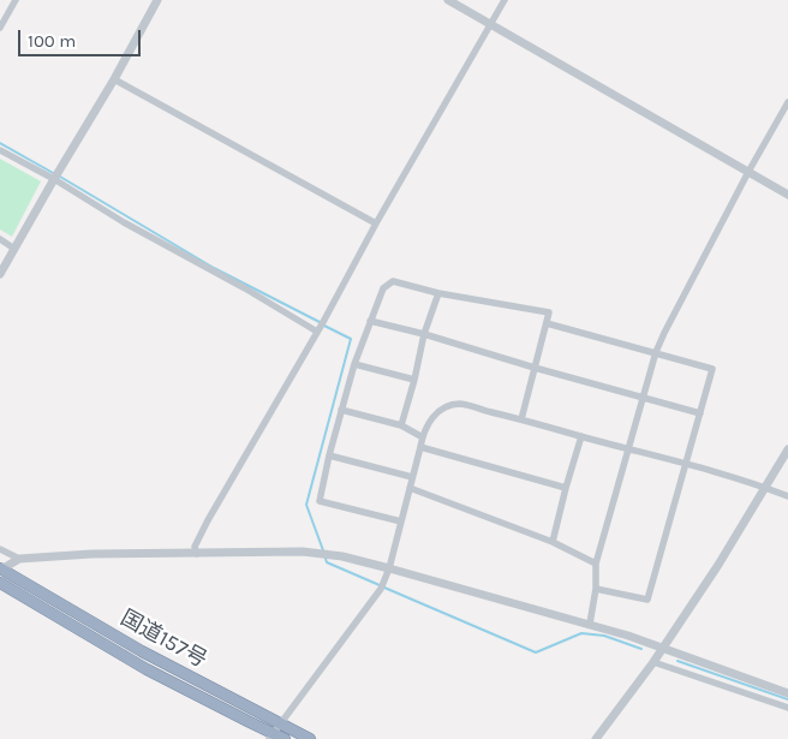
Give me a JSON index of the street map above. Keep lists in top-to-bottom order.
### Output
{
  "streets": {
    "highway": ["国道157号"]
  },
  "scale_bar": "100 m"
}
